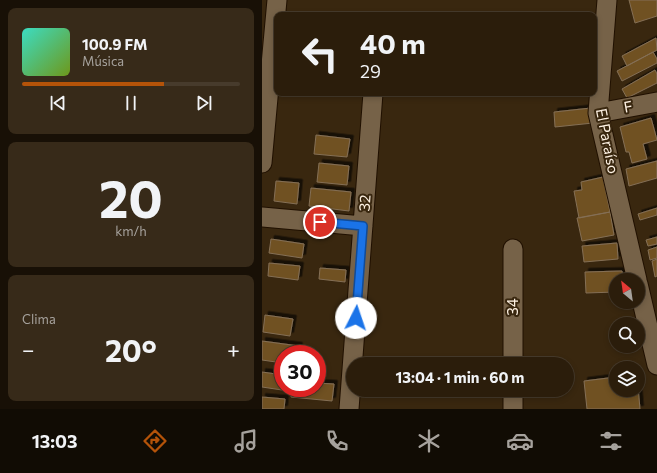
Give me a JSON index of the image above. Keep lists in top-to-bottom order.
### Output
{
  "streets": {
    "street": [
      "F",
      "El Paraíso",
      "32",
      "34"
    ]
  },
  "crossings": [
    ["F", "El Paraíso"]
  ],
  "north": "top left",
  "page": {
    "turn": ["40 m", "29"],
    "song": ["100.9 FM", "Música"],
    "tile": [
      ["20", "km/h"],
      "Clima"
    ],
    "heat": ["−", "20°", "+"],
    "limit": "30",
    "trip": "13:04 · 1 min · 60 m",
    "tabs": "13:03"
  }
}
